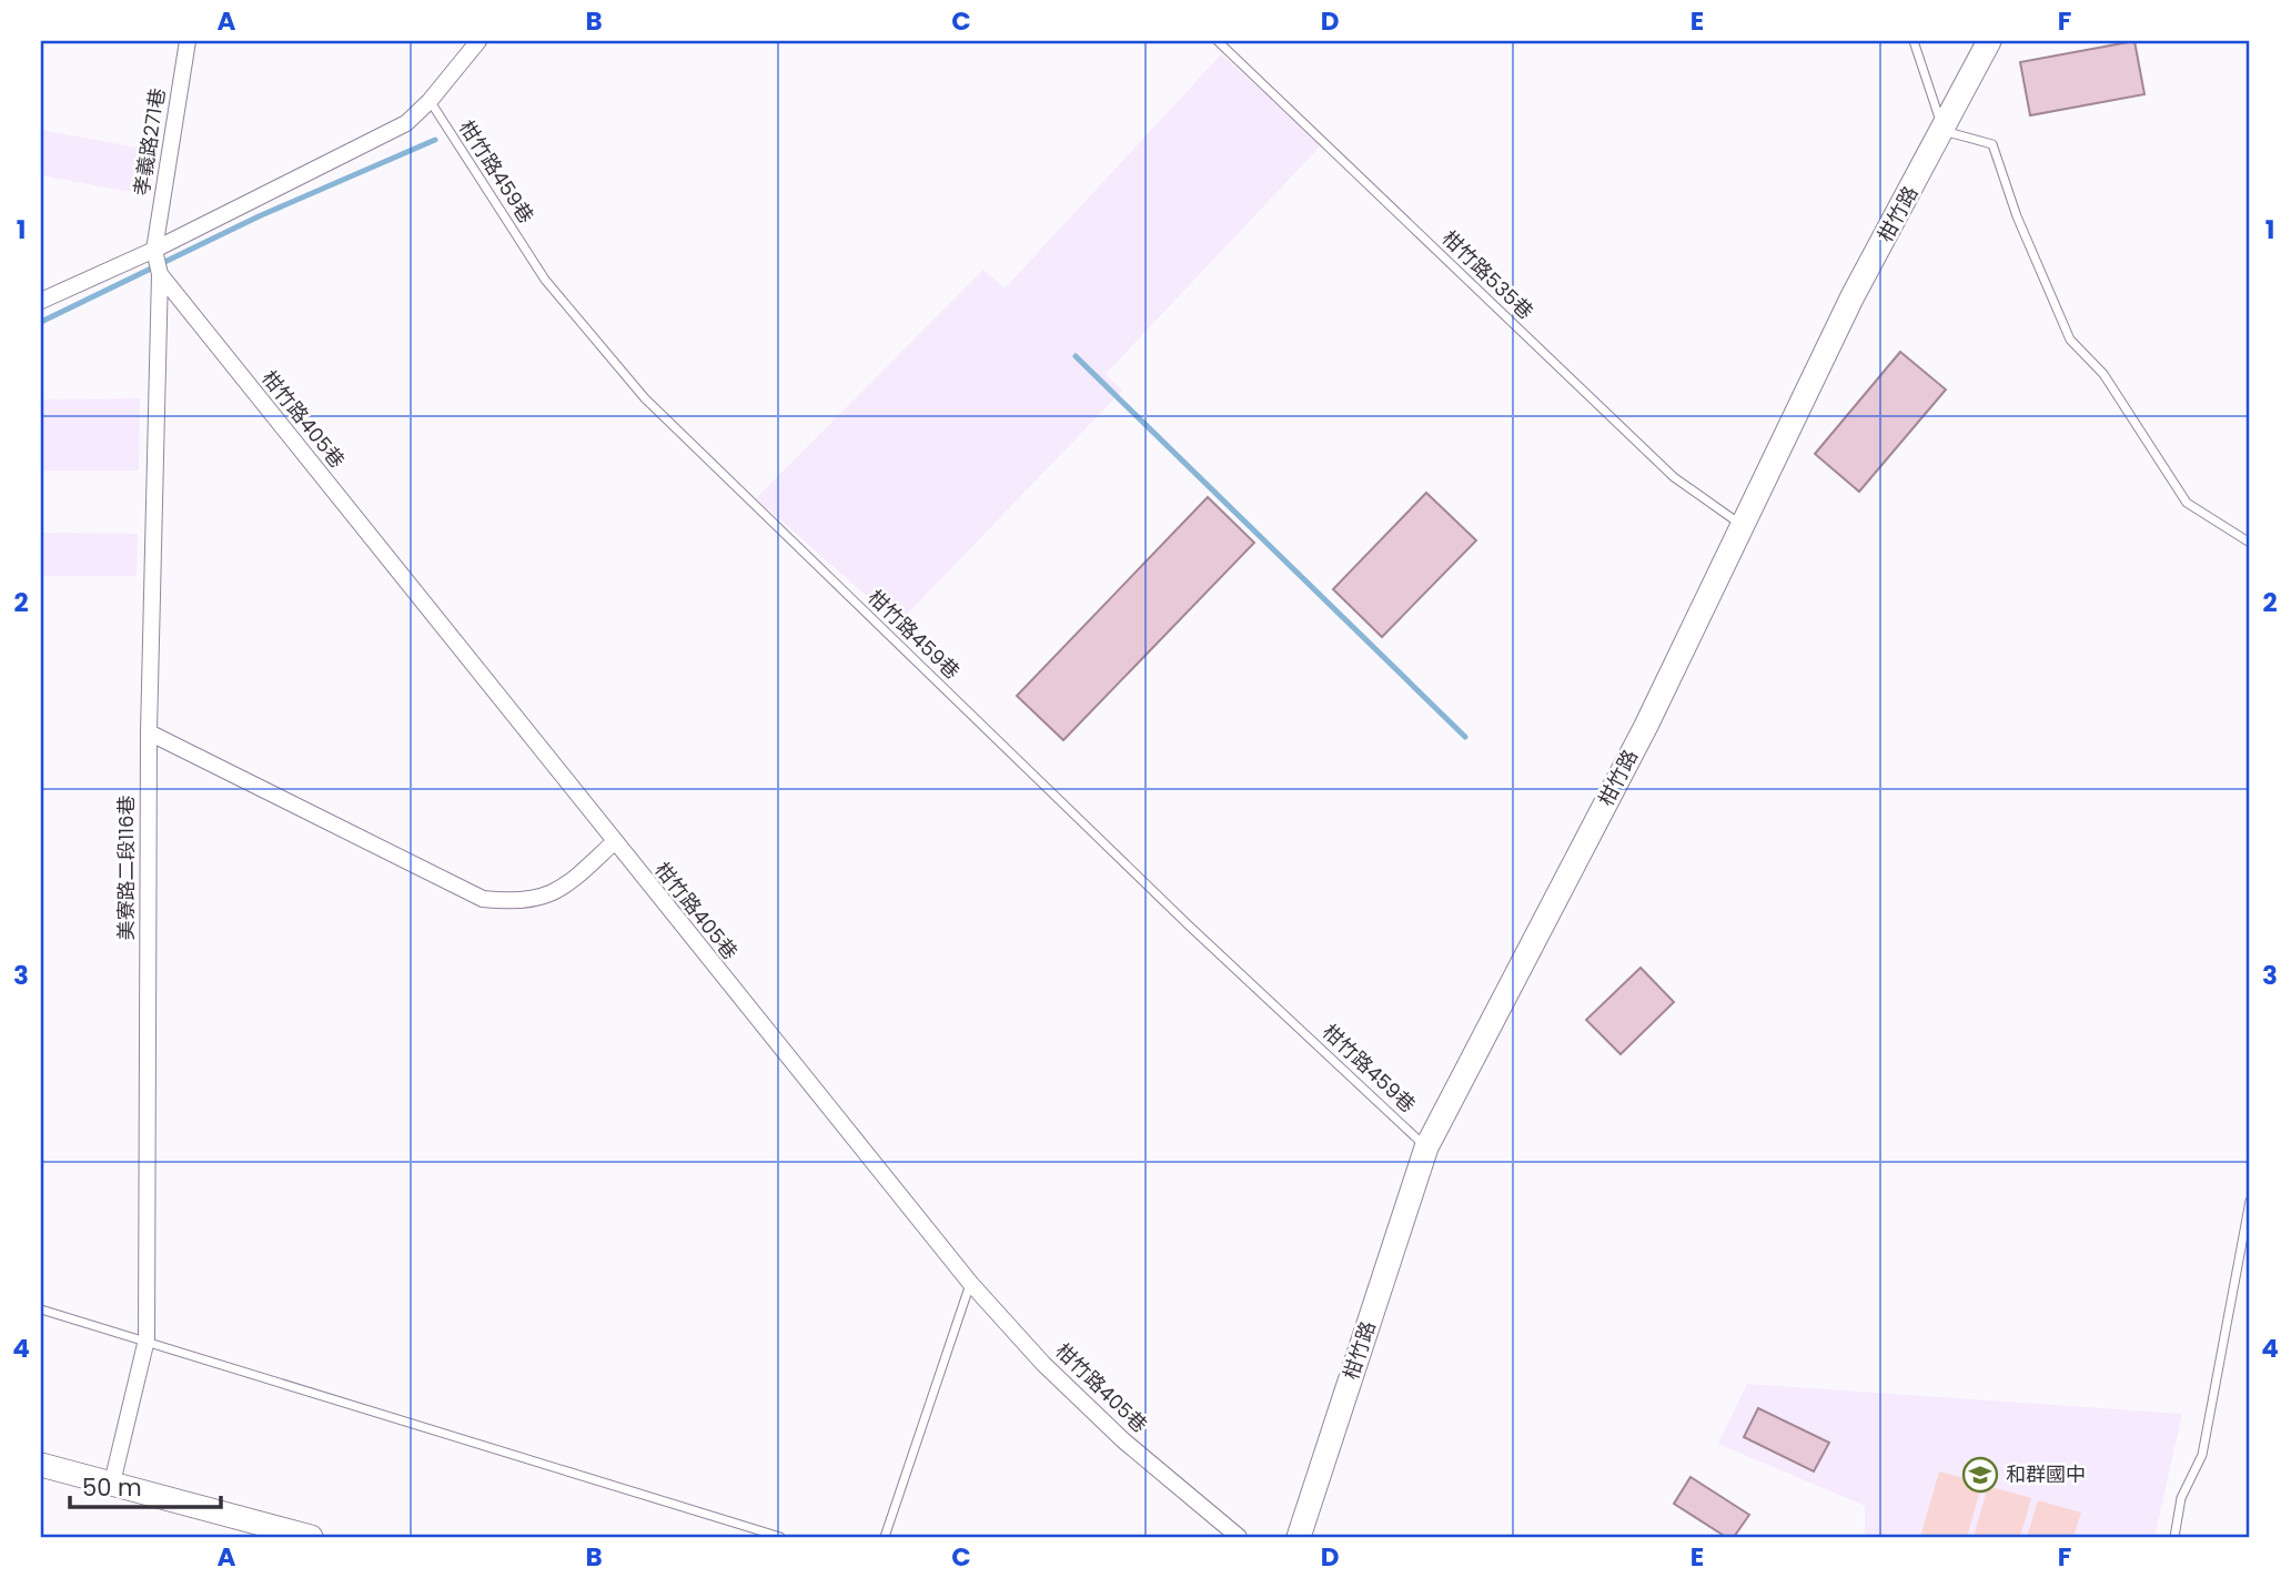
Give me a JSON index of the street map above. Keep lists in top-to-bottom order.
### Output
{
  "streets": {
    "street": [
      "孝義路271巷",
      "柑竹路",
      "柑竹路405巷",
      "美寮路二段116巷"
    ],
    "lane": ["柑竹路459巷", "柑竹路535巷"]
  },
  "crossings": [
    ["孝義路271巷", "美寮路二段116巷"],
    ["柑竹路459巷", "柑竹路"],
    ["柑竹路", "柑竹路535巷"],
    ["柑竹路405巷", "美寮路二段116巷"]
  ],
  "places": {
    "school or university": ["和群國中"]
  },
  "scale_bar": "50 m",
  "grid": {
    "columns": [
      "A",
      "B",
      "C",
      "D",
      "E",
      "F"
    ],
    "rows": [
      "1",
      "2",
      "3",
      "4"
    ]
  }
}
